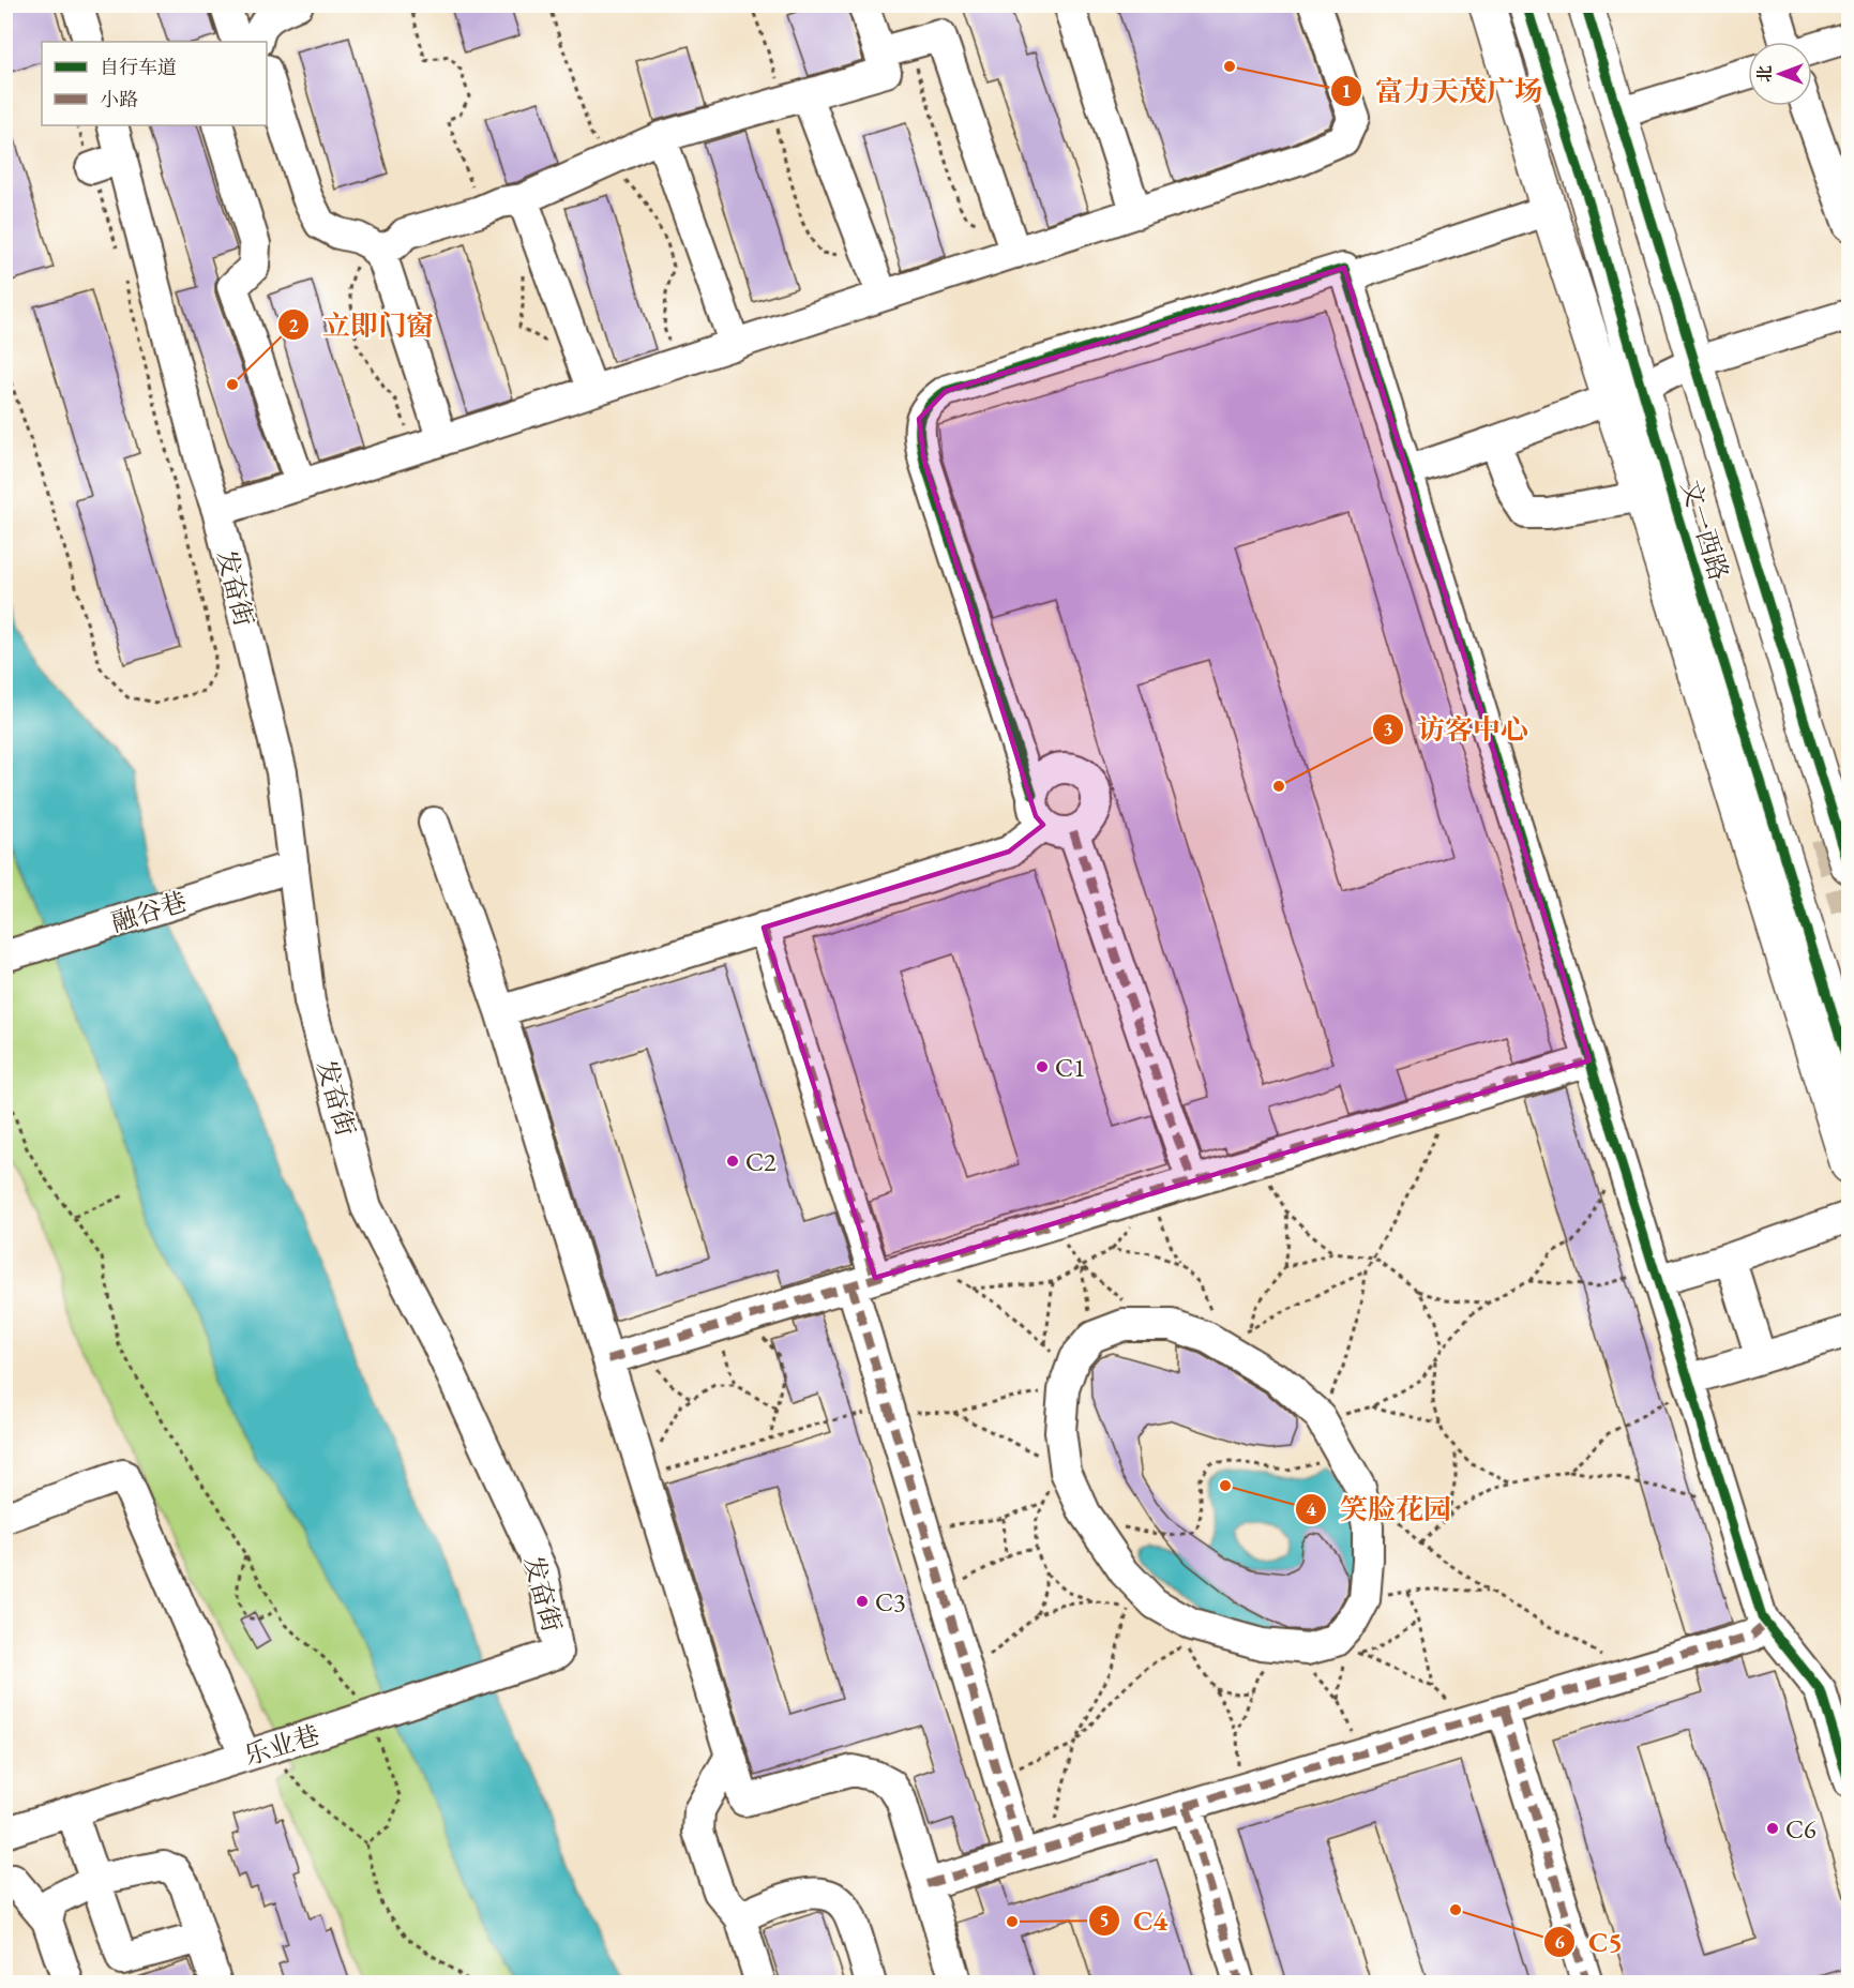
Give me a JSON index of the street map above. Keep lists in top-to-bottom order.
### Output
{
  "streets": {
    "main road": ["文一西路"],
    "street": ["发奋街", "融谷巷", "乐业巷"]
  },
  "crossings": [
    ["发奋街", "融谷巷"],
    ["发奋街", "乐业巷"]
  ],
  "places": [
    "富力天茂广场",
    "立即门窗",
    "访客中心",
    "C1",
    "C2",
    "笑脸花园",
    "C3",
    "C6",
    "C5",
    "C4"
  ],
  "legend": ["自行车道", "小路"],
  "north": "left"
}
